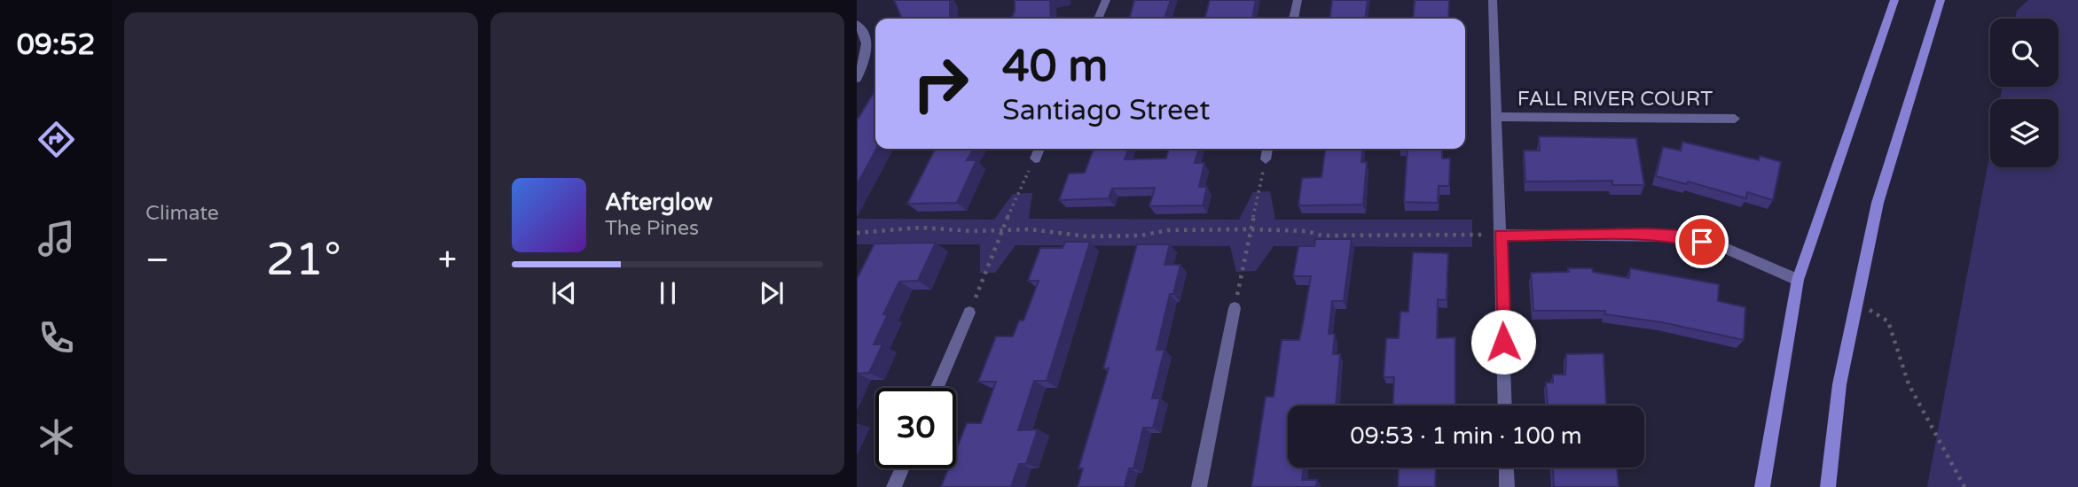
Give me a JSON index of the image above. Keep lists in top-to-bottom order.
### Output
{
  "streets": {
    "street": ["FALL RIVER COURT"]
  },
  "page": {
    "tabs": "09:52",
    "tile": "Climate",
    "turn": ["40 m", "Santiago Street"],
    "song": ["Afterglow", "The Pines"],
    "heat": ["−", "21°", "+"],
    "limit": "30",
    "trip": "09:53 · 1 min · 100 m"
  }
}
